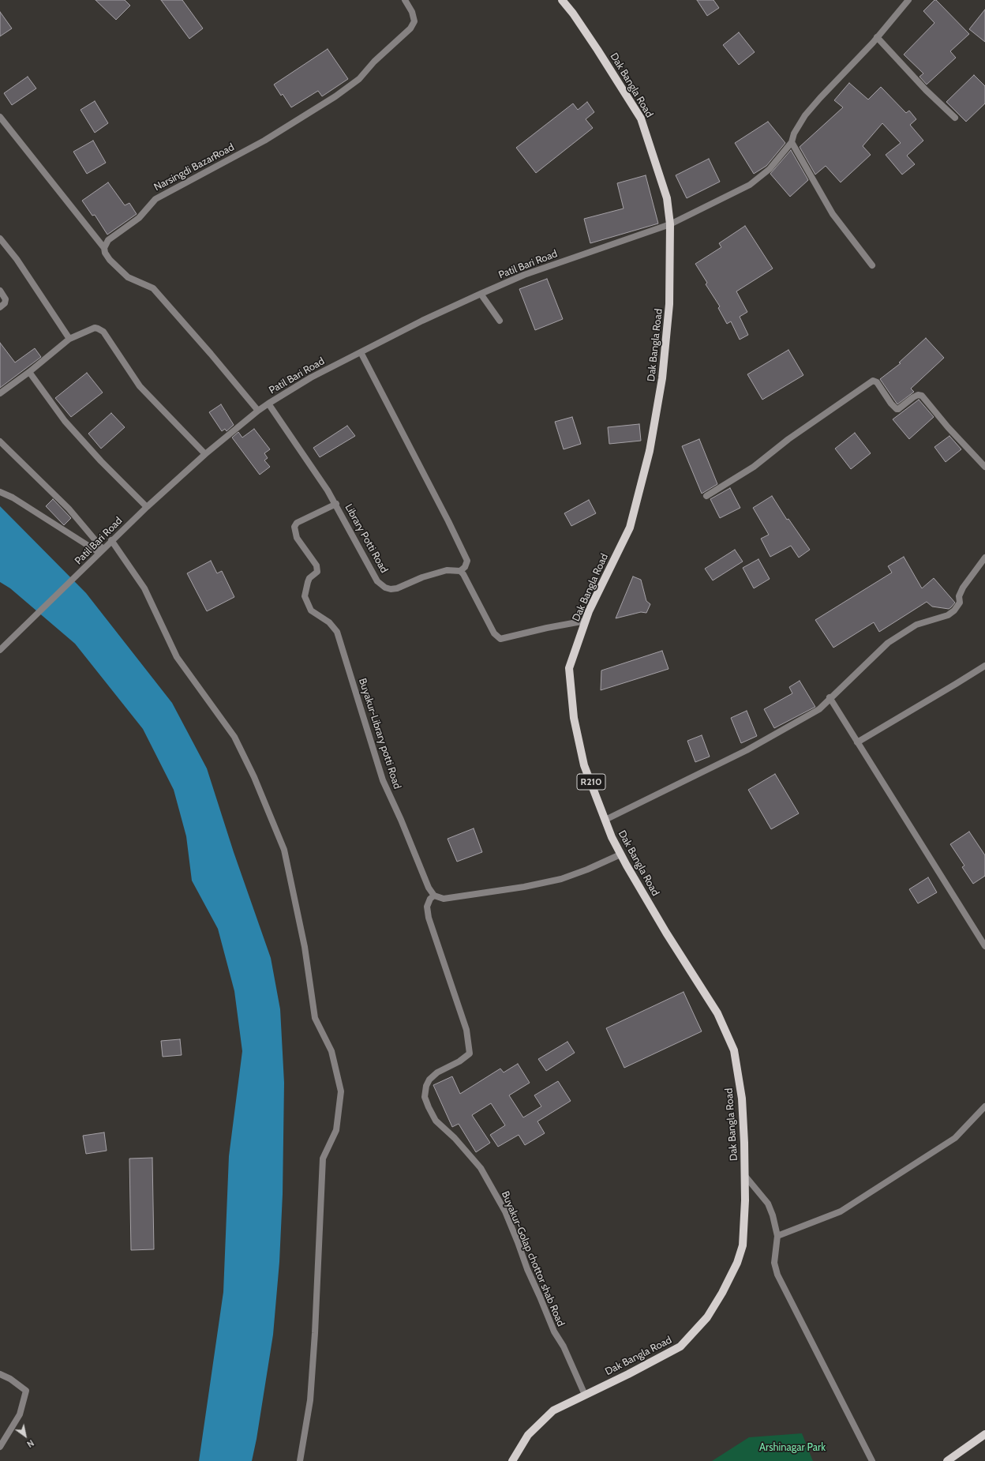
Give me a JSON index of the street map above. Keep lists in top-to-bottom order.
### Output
{
  "streets": {
    "main road": ["Dak Bangla Road", "R210"],
    "street": [
      "Narsingdi BazarRoad",
      "Patil Bari Road",
      "Library Potti Road",
      "Buyakur-Library potti Road",
      "Buyakur-Golap chottor shab Road"
    ]
  },
  "crossings": [
    ["Dak Bangla Road", "Patil Bari Road"],
    ["Dak Bangla Road", "Buyakur-Golap chottor shab Road"],
    ["Patil Bari Road", "Library Potti Road"],
    ["Library Potti Road", "Buyakur-Library potti Road"],
    ["Buyakur-Library potti Road", "Buyakur-Golap chottor shab Road"]
  ],
  "parks": ["Arshinagar Park"],
  "north": "bottom right"
}
